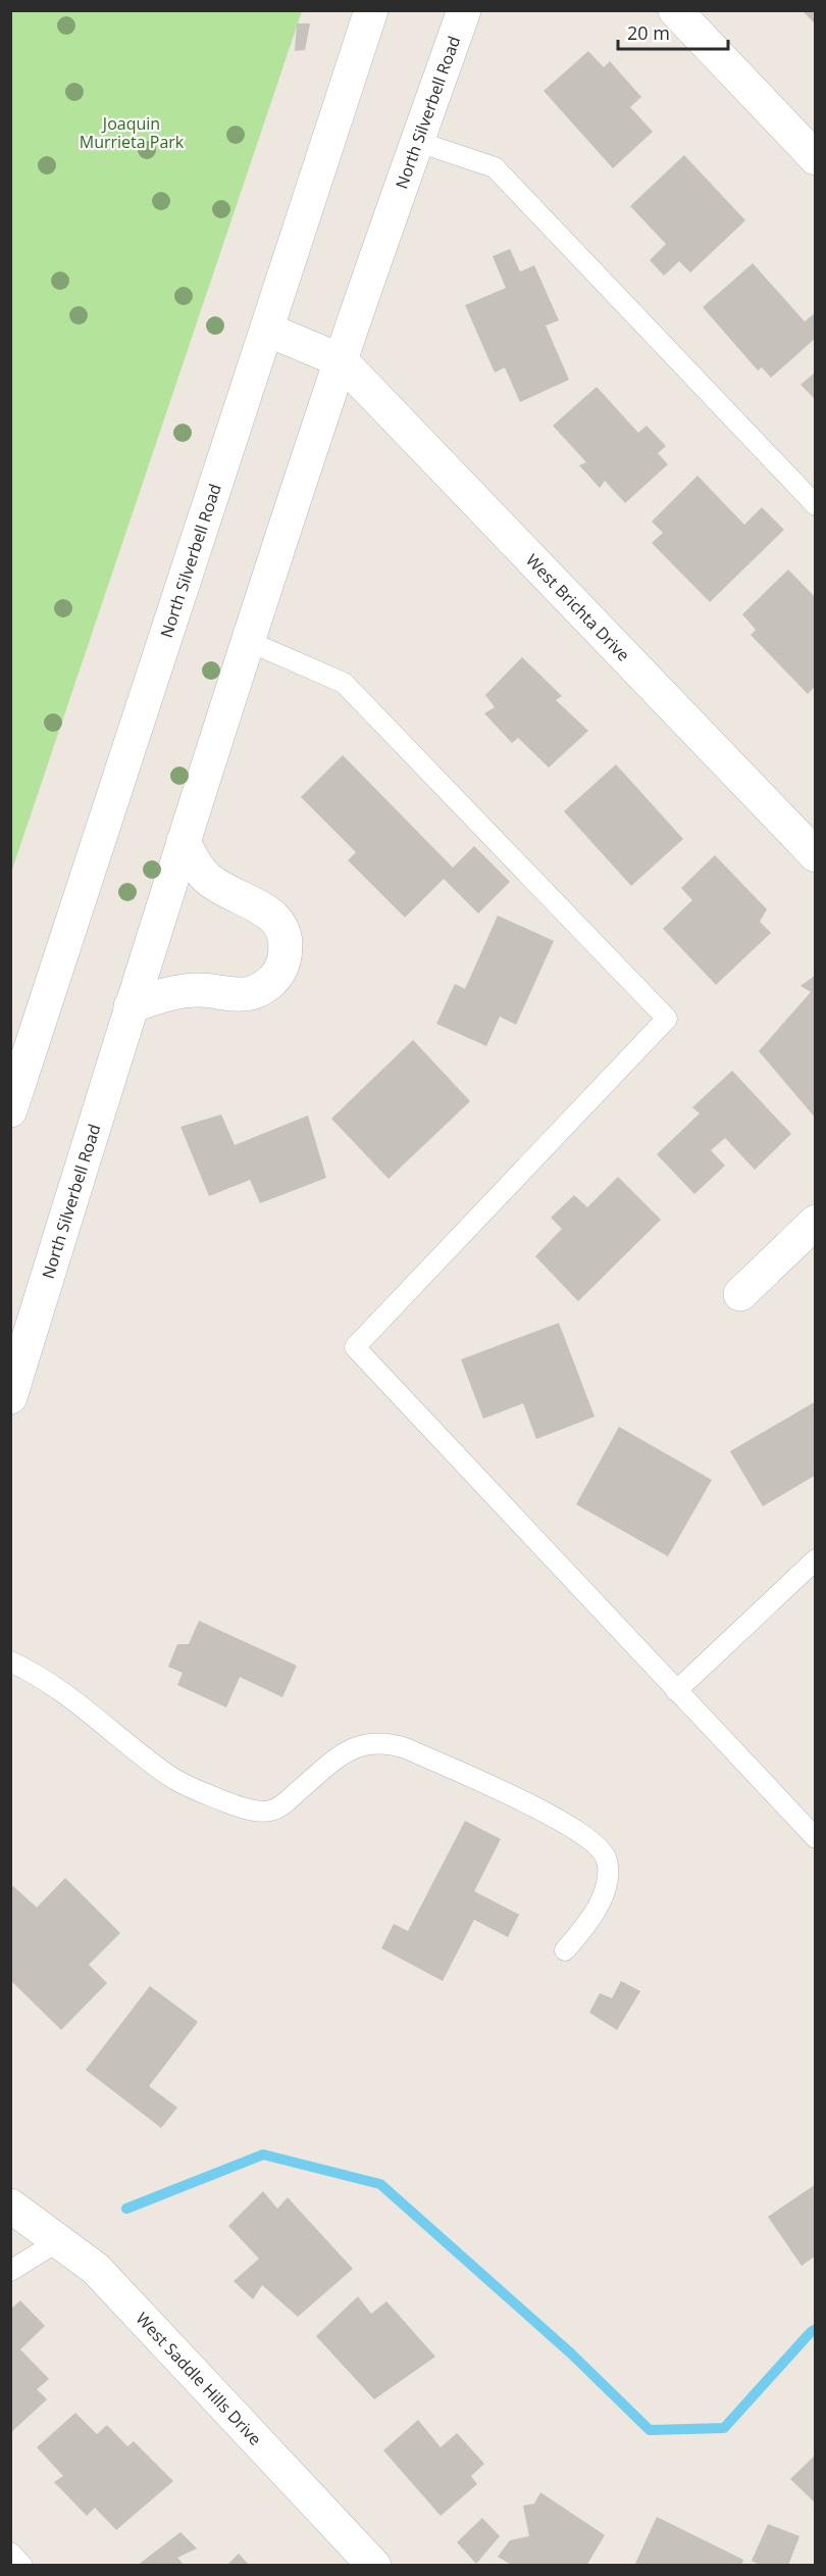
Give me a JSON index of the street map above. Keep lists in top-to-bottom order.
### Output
{
  "streets": {
    "main road": ["North Silverbell Road", "West Brichta Drive", "West Saddle Hills Drive"]
  },
  "crossings": [
    ["North Silverbell Road", "West Brichta Drive"]
  ],
  "parks": ["Joaquin Murrieta Park"],
  "scale_bar": "20 m"
}
